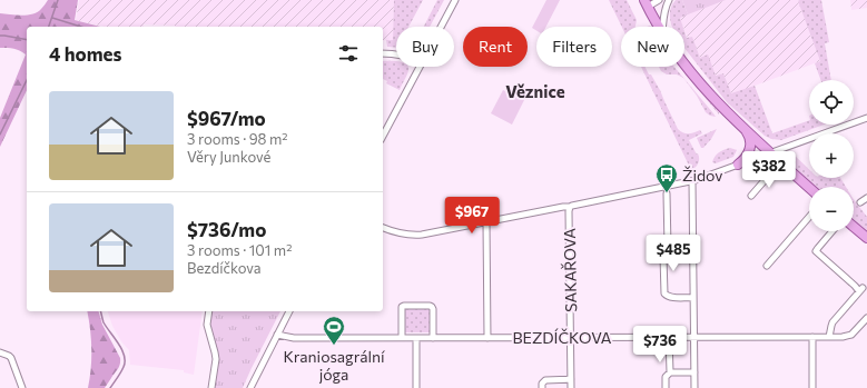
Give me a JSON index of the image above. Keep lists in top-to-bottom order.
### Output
{
  "streets": {
    "street": ["SAKAŘOVA", "BEZDÍČKOVA"]
  },
  "crossings": [
    ["SAKAŘOVA", "BEZDÍČKOVA"]
  ],
  "districts": ["Věznice"],
  "places": {
    "bus stop": ["Židov"],
    "sports": ["Kraniosagrální jóga"]
  },
  "page": {
    "chip": [
      "Buy",
      "Rent",
      "Filters",
      "New"
    ],
    "heading": "4 homes",
    "map_buttons": ["+", "−"],
    "list": [
      {
        "name": "$967/mo",
        "note": "3 rooms · 98 m² · Věry Junkové"
      },
      {
        "name": "$736/mo",
        "note": "3 rooms · 101 m² · Bezdíčkova"
      }
    ],
    "price": [
      "$382",
      "$967",
      "$485",
      "$736"
    ]
  }
}
